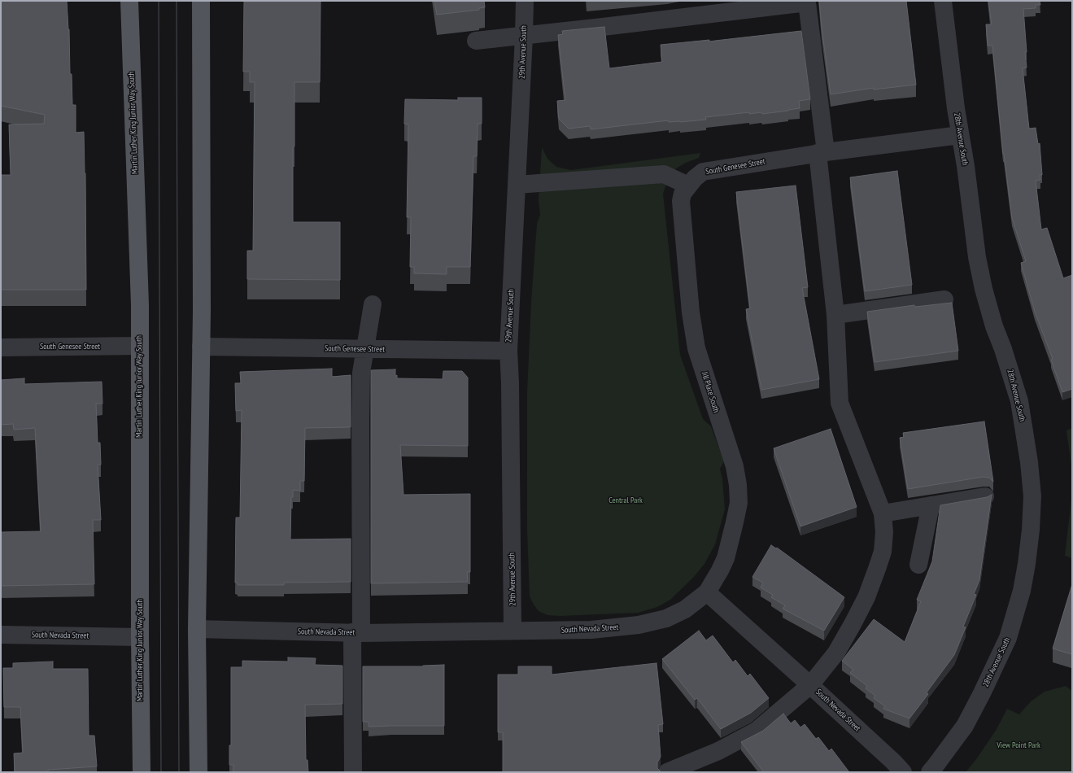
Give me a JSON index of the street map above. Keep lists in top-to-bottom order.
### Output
{
  "streets": {
    "main road": ["Martin Luther King Junior Way South"],
    "street": [
      "29th Avenue South",
      "28th Avenue South",
      "South Genesee Street",
      "Jill Place South",
      "South Nevada Street"
    ]
  },
  "crossings": [
    ["29th Avenue South", "South Genesee Street"],
    ["29th Avenue South", "South Nevada Street"],
    ["Martin Luther King Junior Way South", "South Genesee Street"],
    ["Martin Luther King Junior Way South", "South Nevada Street"],
    ["28th Avenue South", "South Genesee Street"],
    ["South Genesee Street", "Jill Place South"],
    ["Jill Place South", "South Nevada Street"]
  ],
  "parks": ["Central Park", "View Point Park"]
}
